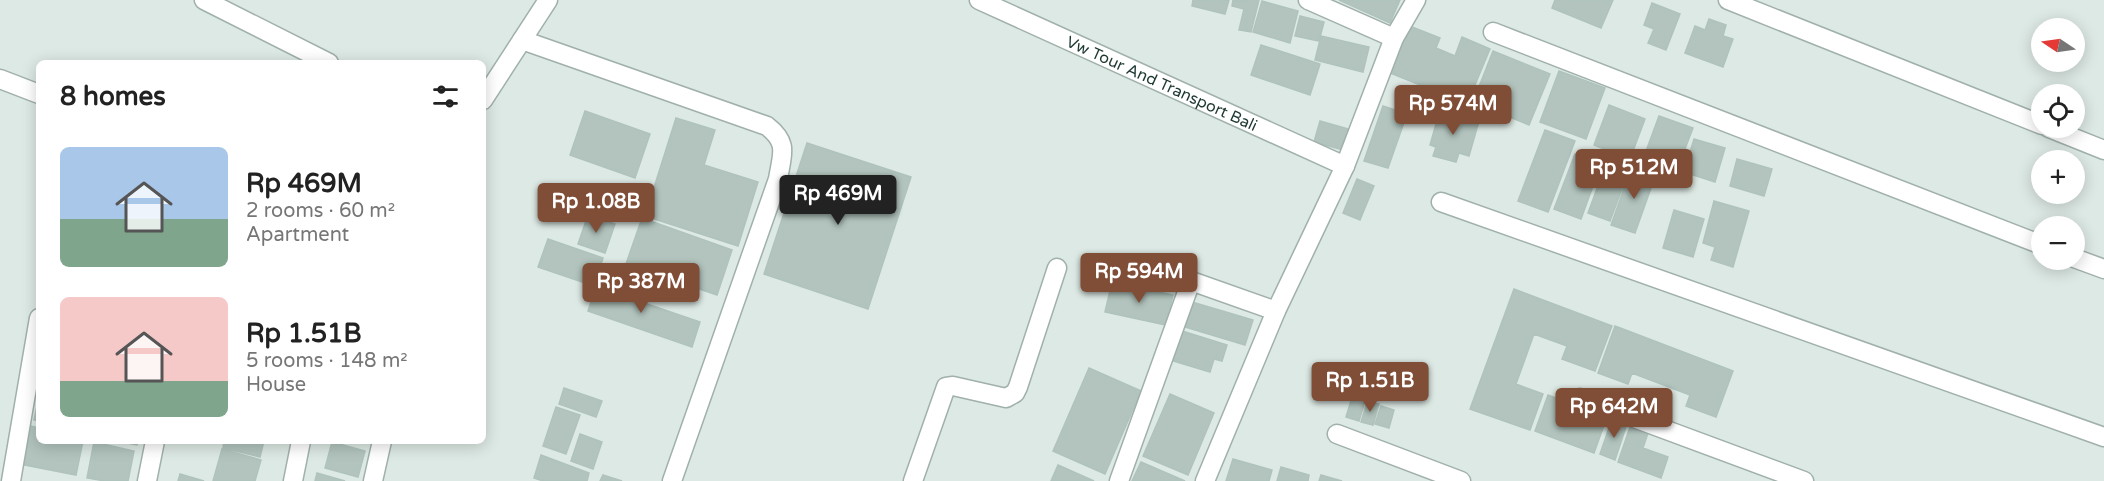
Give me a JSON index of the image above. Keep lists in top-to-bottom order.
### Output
{
  "streets": {
    "street": ["Vw Tour And Transport Bali"]
  },
  "north": "left",
  "page": {
    "map_buttons": ["+", "−"],
    "heading": "8 homes",
    "price": [
      "Rp 574M",
      "Rp 512M",
      "Rp 469M",
      "Rp 1.08B",
      "Rp 594M",
      "Rp 387M",
      "Rp 1.51B",
      "Rp 642M"
    ],
    "list": [
      {
        "name": "Rp 469M",
        "note": "2 rooms · 60 m² · Apartment"
      },
      {
        "name": "Rp 1.51B",
        "note": "5 rooms · 148 m² · House"
      }
    ]
  }
}
